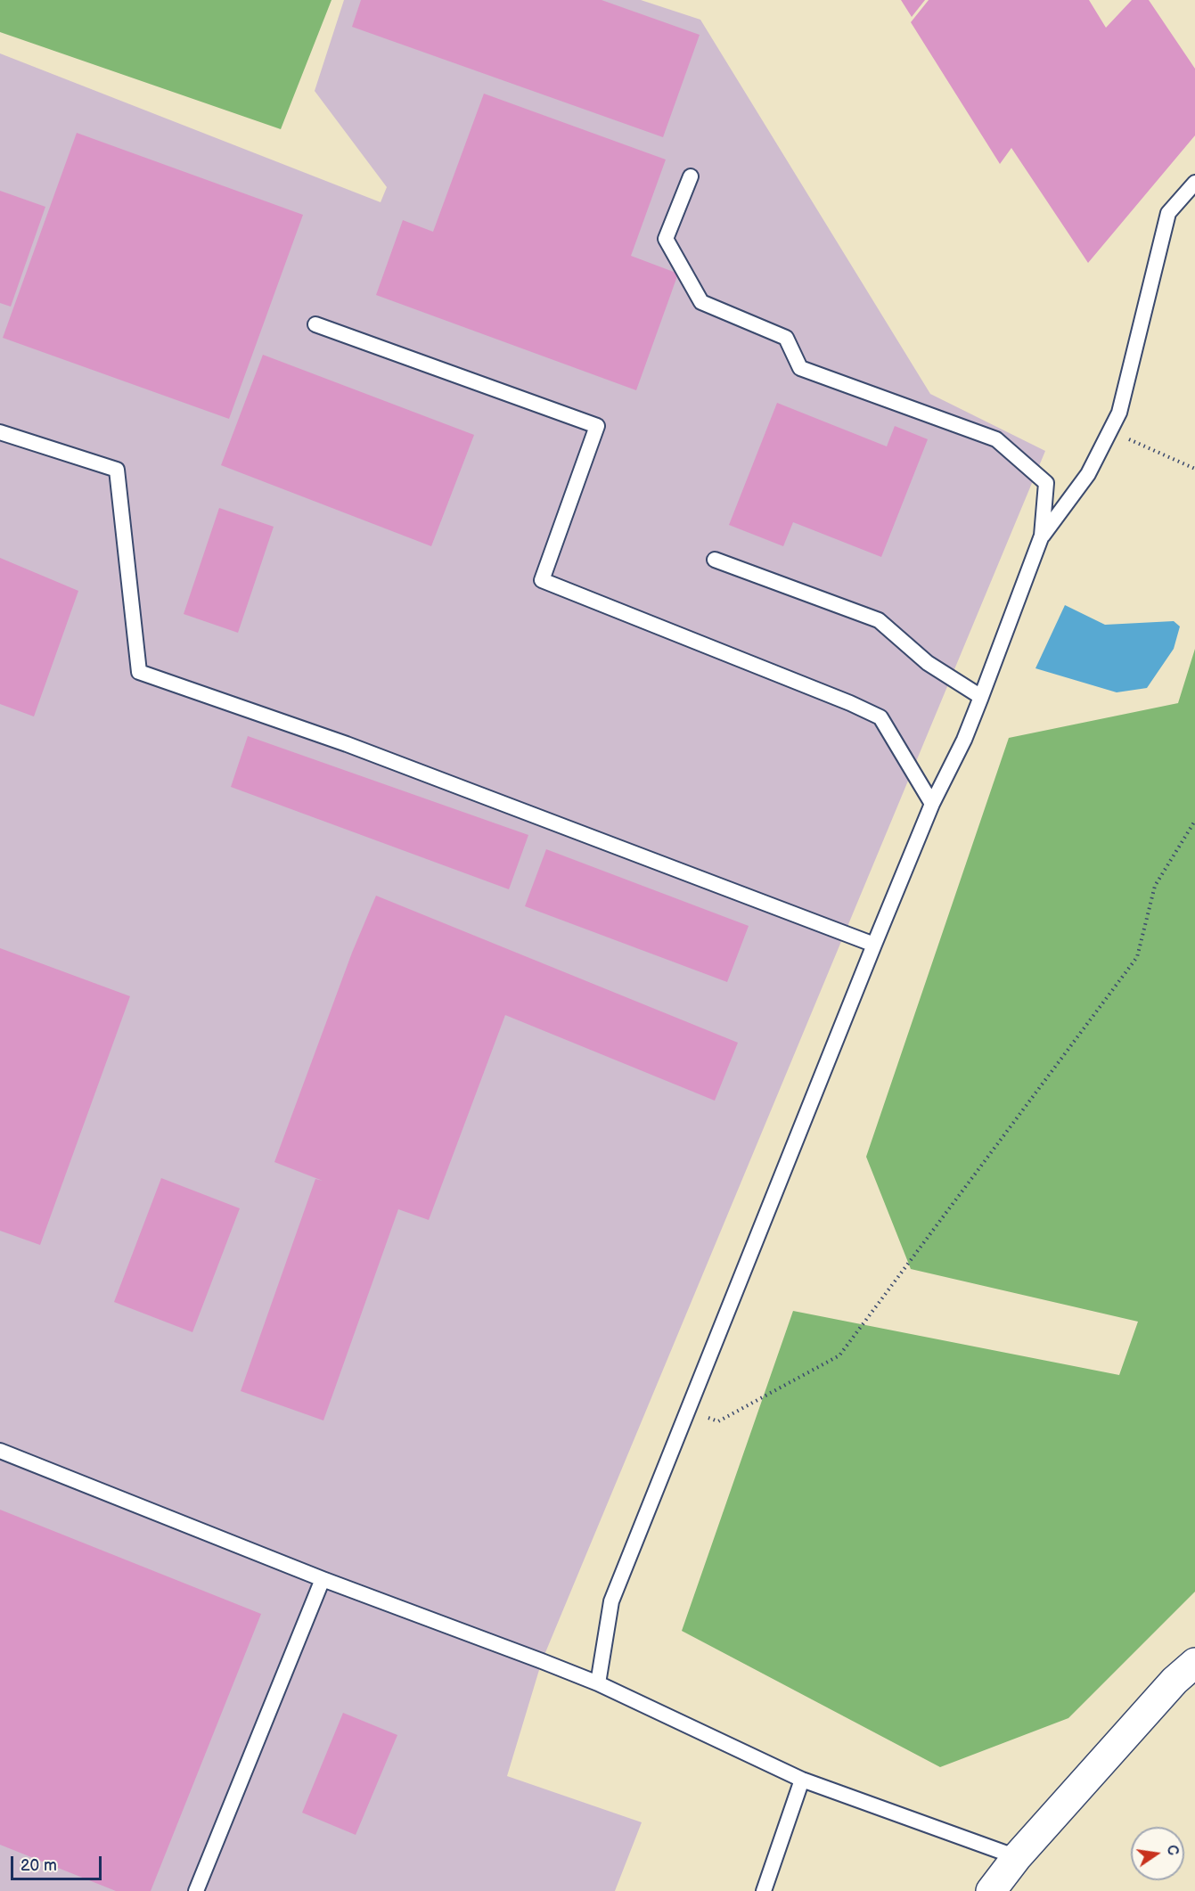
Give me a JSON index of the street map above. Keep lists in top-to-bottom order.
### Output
{
  "scale_bar": "20 m",
  "north": "right"
}
